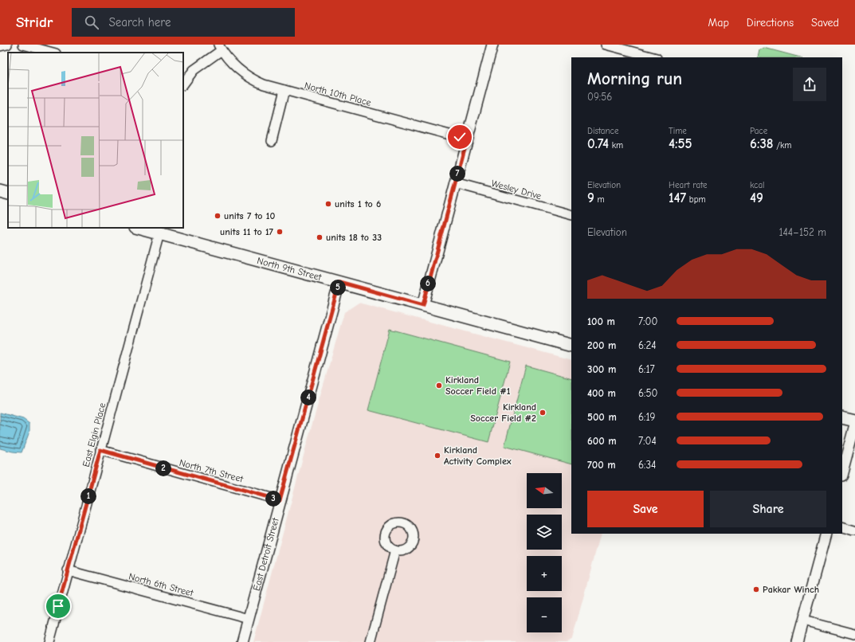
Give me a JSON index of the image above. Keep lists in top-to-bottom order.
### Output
{
  "streets": {
    "main road": ["North 9th Street"],
    "street": [
      "North 10th Place",
      "Wesley Drive",
      "East Elgin Place",
      "North 7th Street",
      "East Detroit Street",
      "North 6th Street"
    ]
  },
  "crossings": [
    ["North 9th Street", "East Elgin Place"],
    ["North 9th Street", "East Detroit Street"],
    ["East Elgin Place", "North 7th Street"],
    ["East Elgin Place", "North 6th Street"],
    ["North 7th Street", "East Detroit Street"],
    ["East Detroit Street", "North 6th Street"]
  ],
  "places": [
    "units 1 to 6",
    "units 7 to 10",
    "units 11 to 17",
    "units 18 to 33",
    "Kirkland Soccer Field #1",
    "Kirkland Soccer Field #2",
    "Kirkland Activity Complex",
    "Pakkar Winch"
  ],
  "north": "left",
  "page": {
    "header": "Stridr",
    "search": "Search here",
    "nav": ["Map", "Directions", "Saved"],
    "heading": ["Morning run", "09:56"],
    "stats": [
      ["Distance", "0.74 km"],
      ["Time", "4:55"],
      ["Pace", "6:38 /km"],
      ["Elevation", "9 m"],
      ["Heart rate", "147 bpm"],
      ["kcal", "49"]
    ],
    "pins": [
      "7",
      "6",
      "5",
      "4",
      "2",
      "1",
      "3"
    ],
    "chart": ["Elevation", "144–152 m"],
    "list": [
      {
        "name": "100 m",
        "note": "7:00"
      },
      {
        "name": "200 m",
        "note": "6:24"
      },
      {
        "name": "300 m",
        "note": "6:17"
      },
      {
        "name": "400 m",
        "note": "6:50"
      },
      {
        "name": "500 m",
        "note": "6:19"
      },
      {
        "name": "600 m",
        "note": "7:04"
      },
      {
        "name": "700 m",
        "note": "6:34"
      }
    ],
    "map_buttons": ["+", "−"],
    "buttons": ["Save", "Share"]
  }
}
